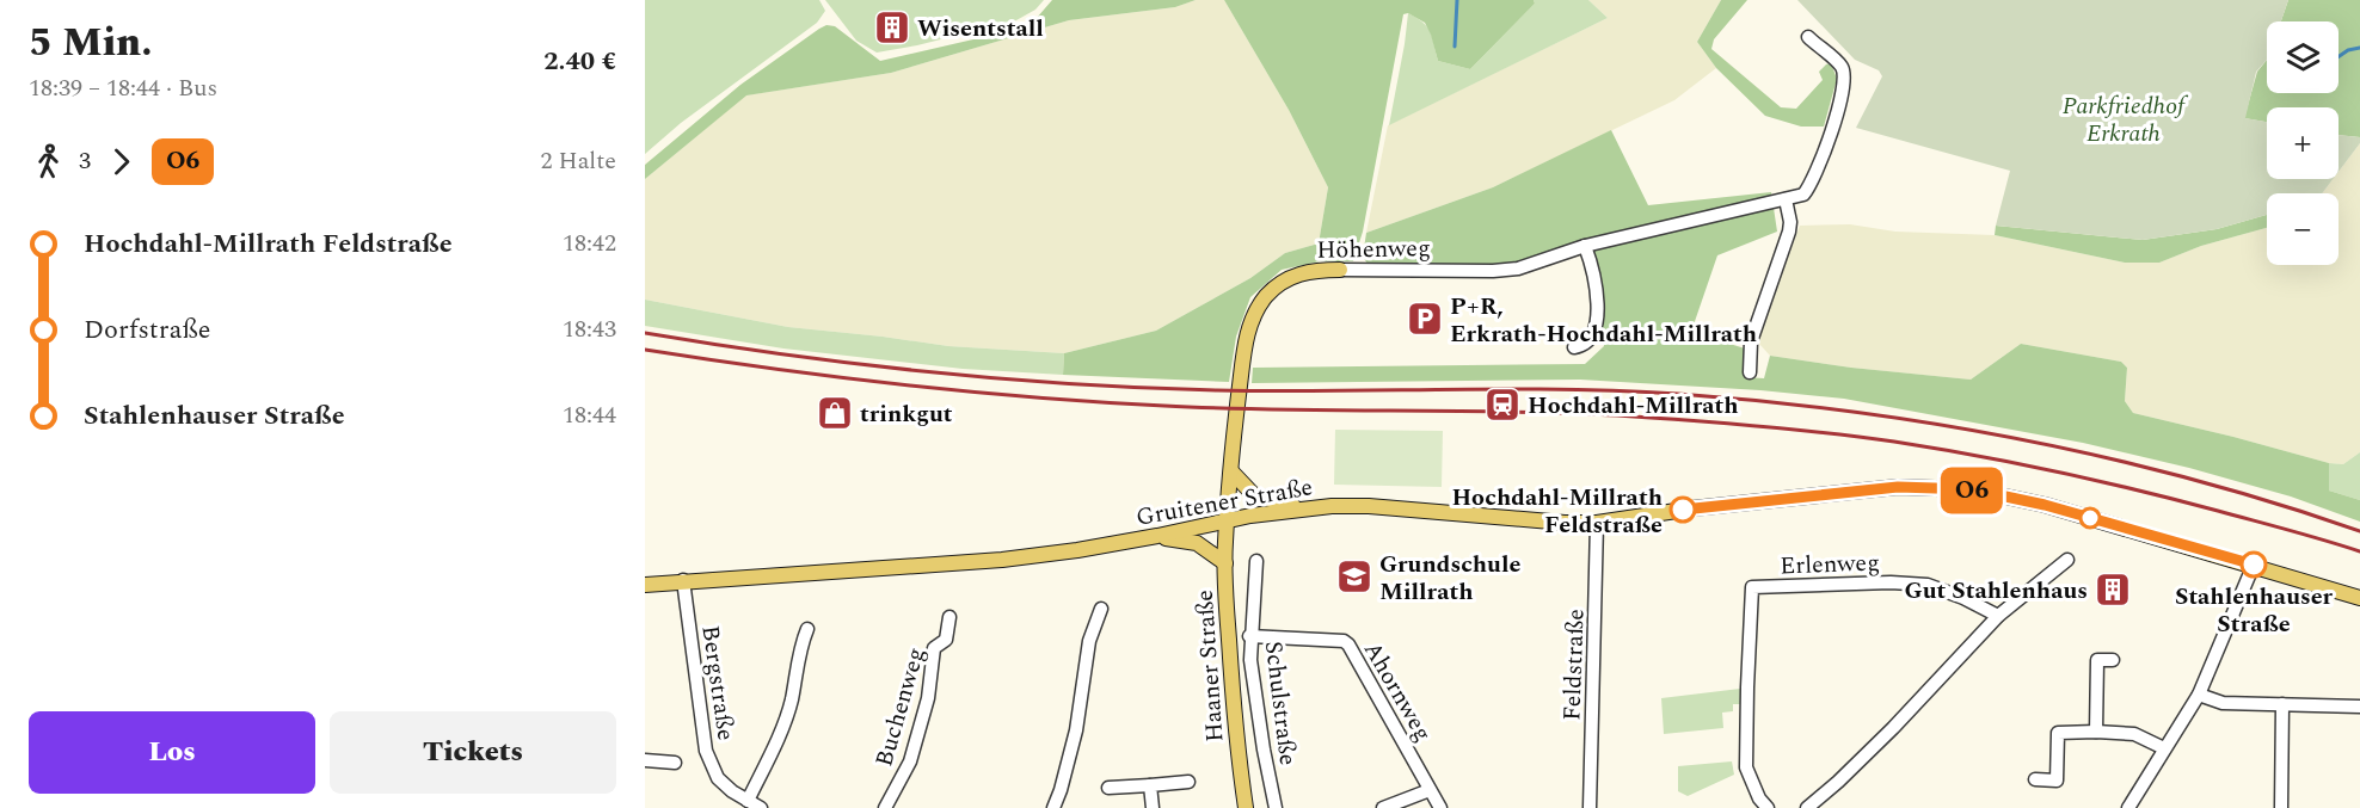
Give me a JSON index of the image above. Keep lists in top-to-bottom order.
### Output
{
  "streets": {
    "main road": ["Höhenweg", "Gruitener Straße", "Haaner Straße"],
    "street": [
      "Erlenweg",
      "Feldstraße",
      "Bergstraße",
      "Ahornweg",
      "Schulstraße",
      "Buchenweg"
    ]
  },
  "crossings": [
    ["Höhenweg", "Gruitener Straße"],
    ["Höhenweg", "Haaner Straße"],
    ["Gruitener Straße", "Feldstraße"],
    ["Gruitener Straße", "Haaner Straße"],
    ["Gruitener Straße", "Bergstraße"],
    ["Ahornweg", "Schulstraße"]
  ],
  "parks": ["Parkfriedhof Erkrath"],
  "places": {
    "building": ["Wisentstall", "Gut Stahlenhaus"],
    "parking": ["P+R, Erkrath-Hochdahl-Millrath"],
    "station": ["Hochdahl-Millrath"],
    "shop": ["trinkgut"],
    "other": ["Hochdahl-Millrath Feldstraße", "Stahlenhauser Straße"],
    "school or university": ["Grundschule Millrath"]
  },
  "lines": ["bus line O6"],
  "page": {
    "heading": ["5 Min.", "18:39 – 18:44 · Bus", "2.40 €"],
    "on_map": "O6",
    "map_buttons": ["+", "−"],
    "legs": ["3", "O6", "2 Halte"],
    "list": [
      {
        "name": "Hochdahl-Millrath Feldstraße",
        "value": "18:42"
      },
      {
        "name": "Dorfstraße",
        "value": "18:43"
      },
      {
        "name": "Stahlenhauser Straße",
        "value": "18:44"
      }
    ],
    "buttons": ["Los", "Tickets"]
  }
}
